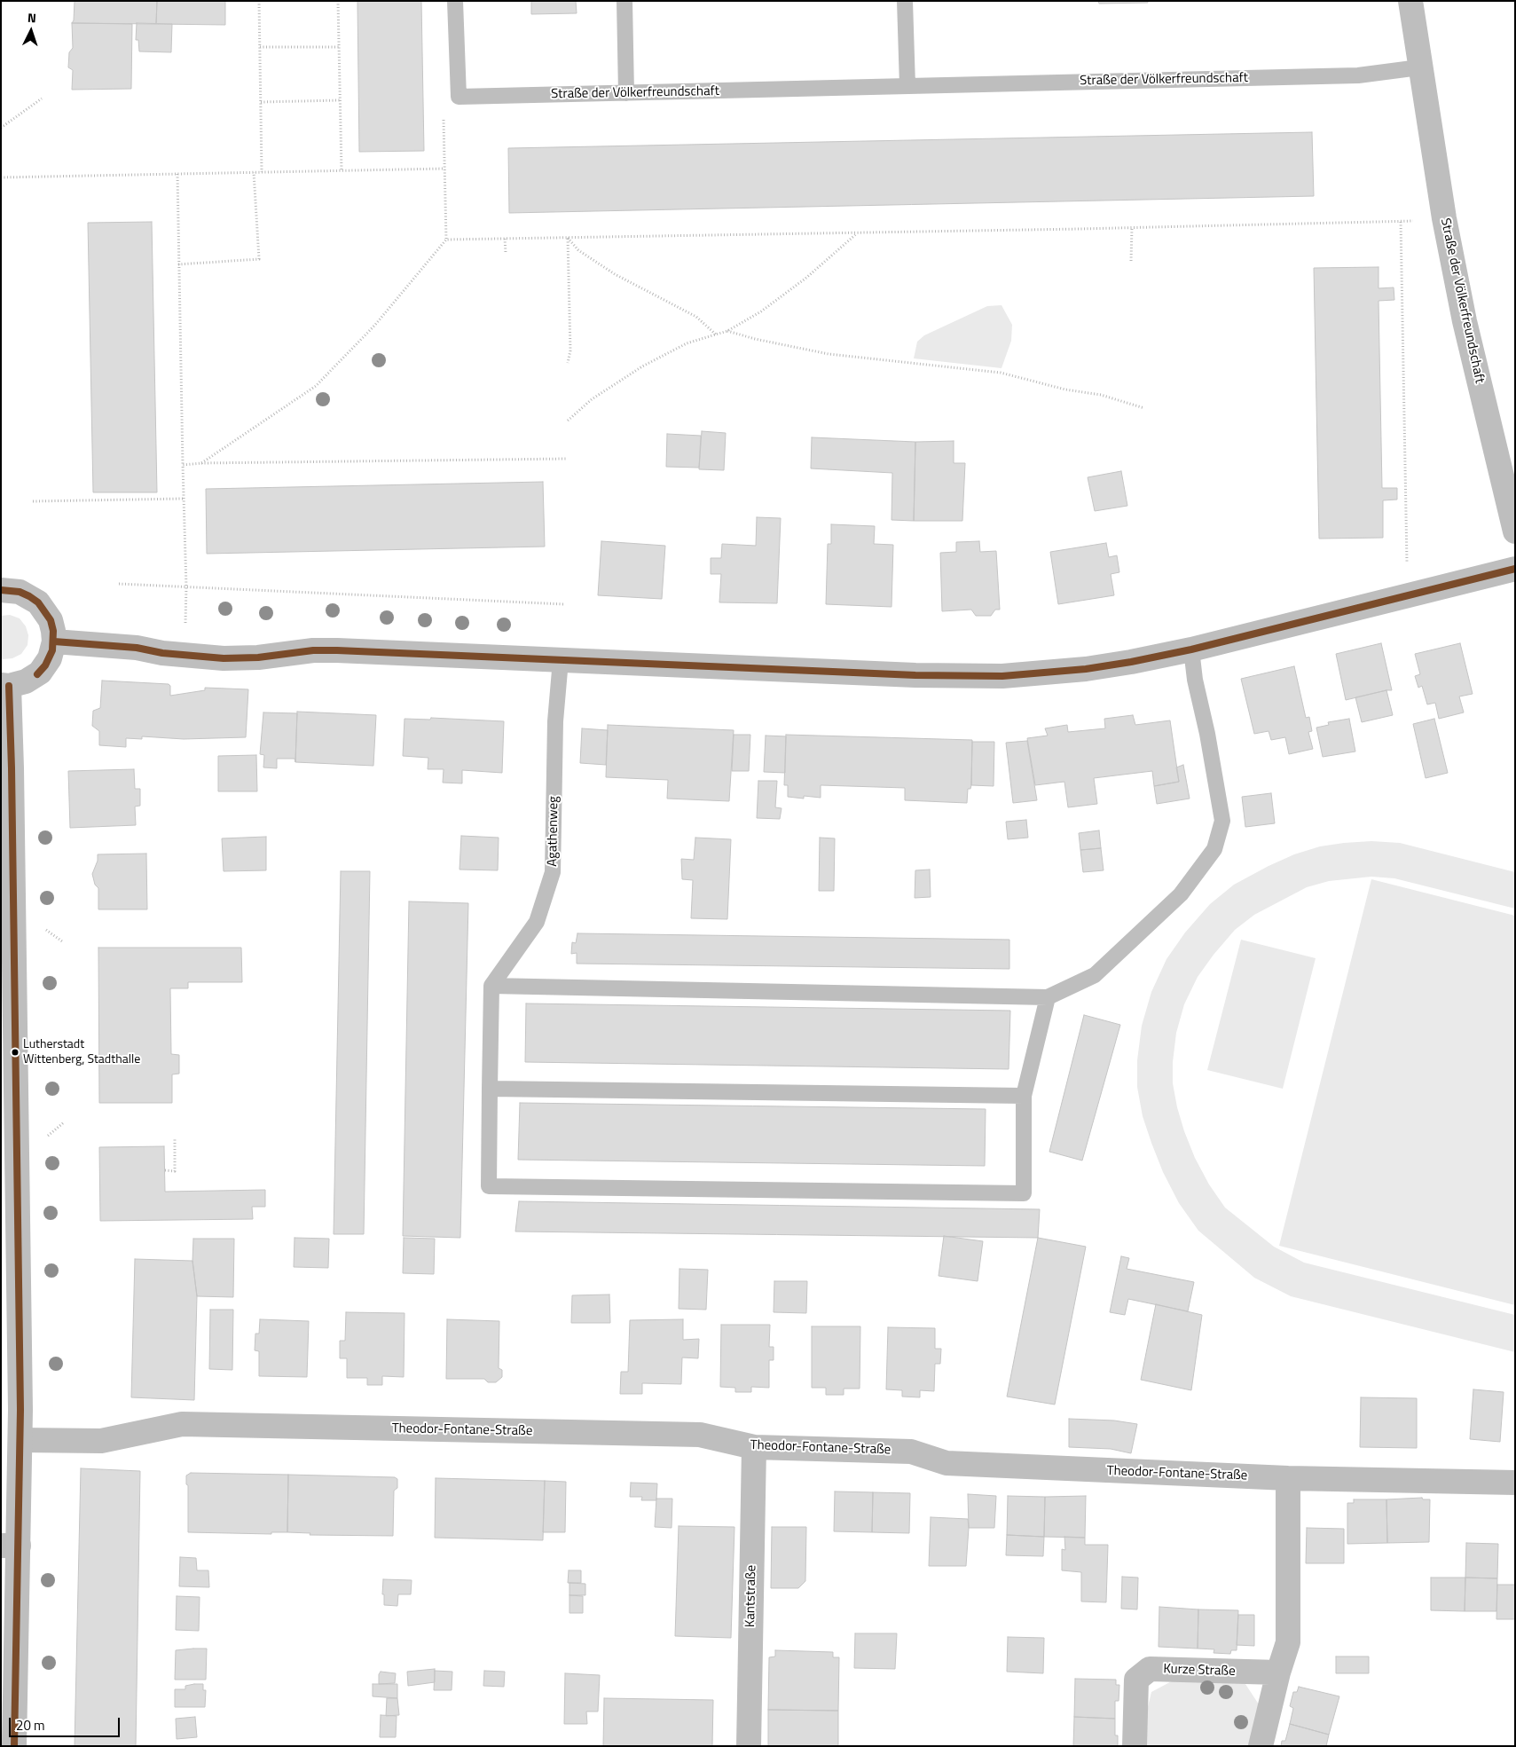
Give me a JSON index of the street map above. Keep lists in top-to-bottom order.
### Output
{
  "streets": {
    "street": [
      "Straße der Völkerfreundschaft",
      "Theodor-Fontane-Straße",
      "Kantstraße",
      "Kurze Straße"
    ],
    "lane": ["Agathenweg"]
  },
  "crossings": [
    ["Theodor-Fontane-Straße", "Kantstraße"]
  ],
  "places": ["Lutherstadt Wittenberg, Stadthalle"],
  "scale_bar": "20 m",
  "north": "top"
}
